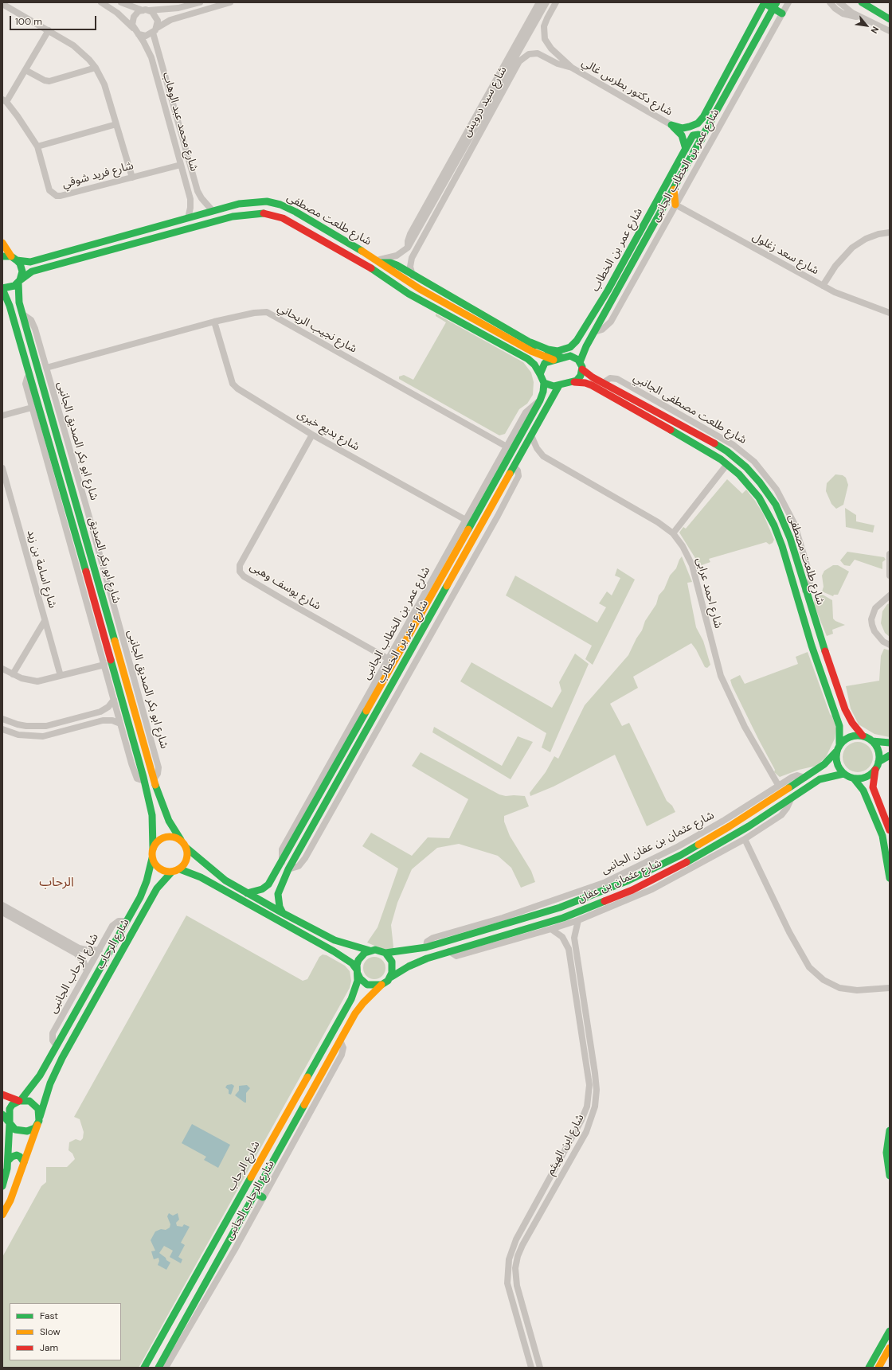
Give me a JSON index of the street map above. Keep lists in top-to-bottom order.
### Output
{
  "streets": {
    "street": [
      "شارع دكتور بطرس غالي",
      "شارع سيد درويش",
      "شارع محمد عبد الوهاب",
      "شارع عمر بن الخطاب الجانبى",
      "شارع فريد شوقي",
      "شارع طلعت مصطفى",
      "شارع عمر بن الخطاب",
      "شارع سعد زغلول",
      "شارع نجيب الريحاني",
      "شارع طلعت مصطفى الجانبي",
      "شارع بديع خيرى",
      "شارع ابو بكر الصديق الجانبى",
      "شارع ابو بكر الصديق",
      "شارع اسامة بن زيد",
      "شارع يوسف وهبى",
      "شارع احمد عرابى",
      "شارع عثمان بن عفان الجانبى",
      "شارع عثمان بن عفان",
      "شارع الرحاب",
      "شارع الرحاب الجانبى",
      "شارع ابن الهيثم"
    ]
  },
  "crossings": [
    ["شارع دكتور بطرس غالي", "شارع سيد درويش"],
    ["شارع محمد عبد الوهاب", "شارع فريد شوقي"],
    ["شارع محمد عبد الوهاب", "شارع طلعت مصطفى"],
    ["شارع عمر بن الخطاب الجانبى", "شارع عمر بن الخطاب"],
    ["شارع عمر بن الخطاب الجانبى", "شارع سعد زغلول"],
    ["شارع عمر بن الخطاب الجانبى", "شارع نجيب الريحاني"],
    ["شارع عمر بن الخطاب الجانبى", "شارع بديع خيرى"],
    ["شارع عمر بن الخطاب الجانبى", "شارع يوسف وهبى"],
    ["شارع طلعت مصطفى", "شارع عمر بن الخطاب"],
    ["شارع طلعت مصطفى", "شارع طلعت مصطفى الجانبي"],
    ["شارع طلعت مصطفى", "شارع ابو بكر الصديق"],
    ["شارع طلعت مصطفى", "شارع عثمان بن عفان"],
    ["شارع عمر بن الخطاب", "شارع بديع خيرى"],
    ["شارع عمر بن الخطاب", "شارع احمد عرابى"],
    ["شارع نجيب الريحاني", "شارع بديع خيرى"],
    ["شارع نجيب الريحاني", "شارع ابو بكر الصديق الجانبى"],
    ["شارع بديع خيرى", "شارع يوسف وهبى"],
    ["شارع ابو بكر الصديق الجانبى", "شارع ابو بكر الصديق"],
    ["شارع ابو بكر الصديق", "شارع الرحاب"],
    ["شارع احمد عرابى", "شارع عثمان بن عفان الجانبى"],
    ["شارع عثمان بن عفان الجانبى", "شارع عثمان بن عفان"],
    ["شارع عثمان بن عفان", "شارع الرحاب"],
    ["شارع الرحاب", "شارع الرحاب الجانبى"]
  ],
  "districts": ["الرحاب"],
  "legend": ["Fast", "Slow", "Jam"],
  "scale_bar": "100 m",
  "north": "bottom right"
}
